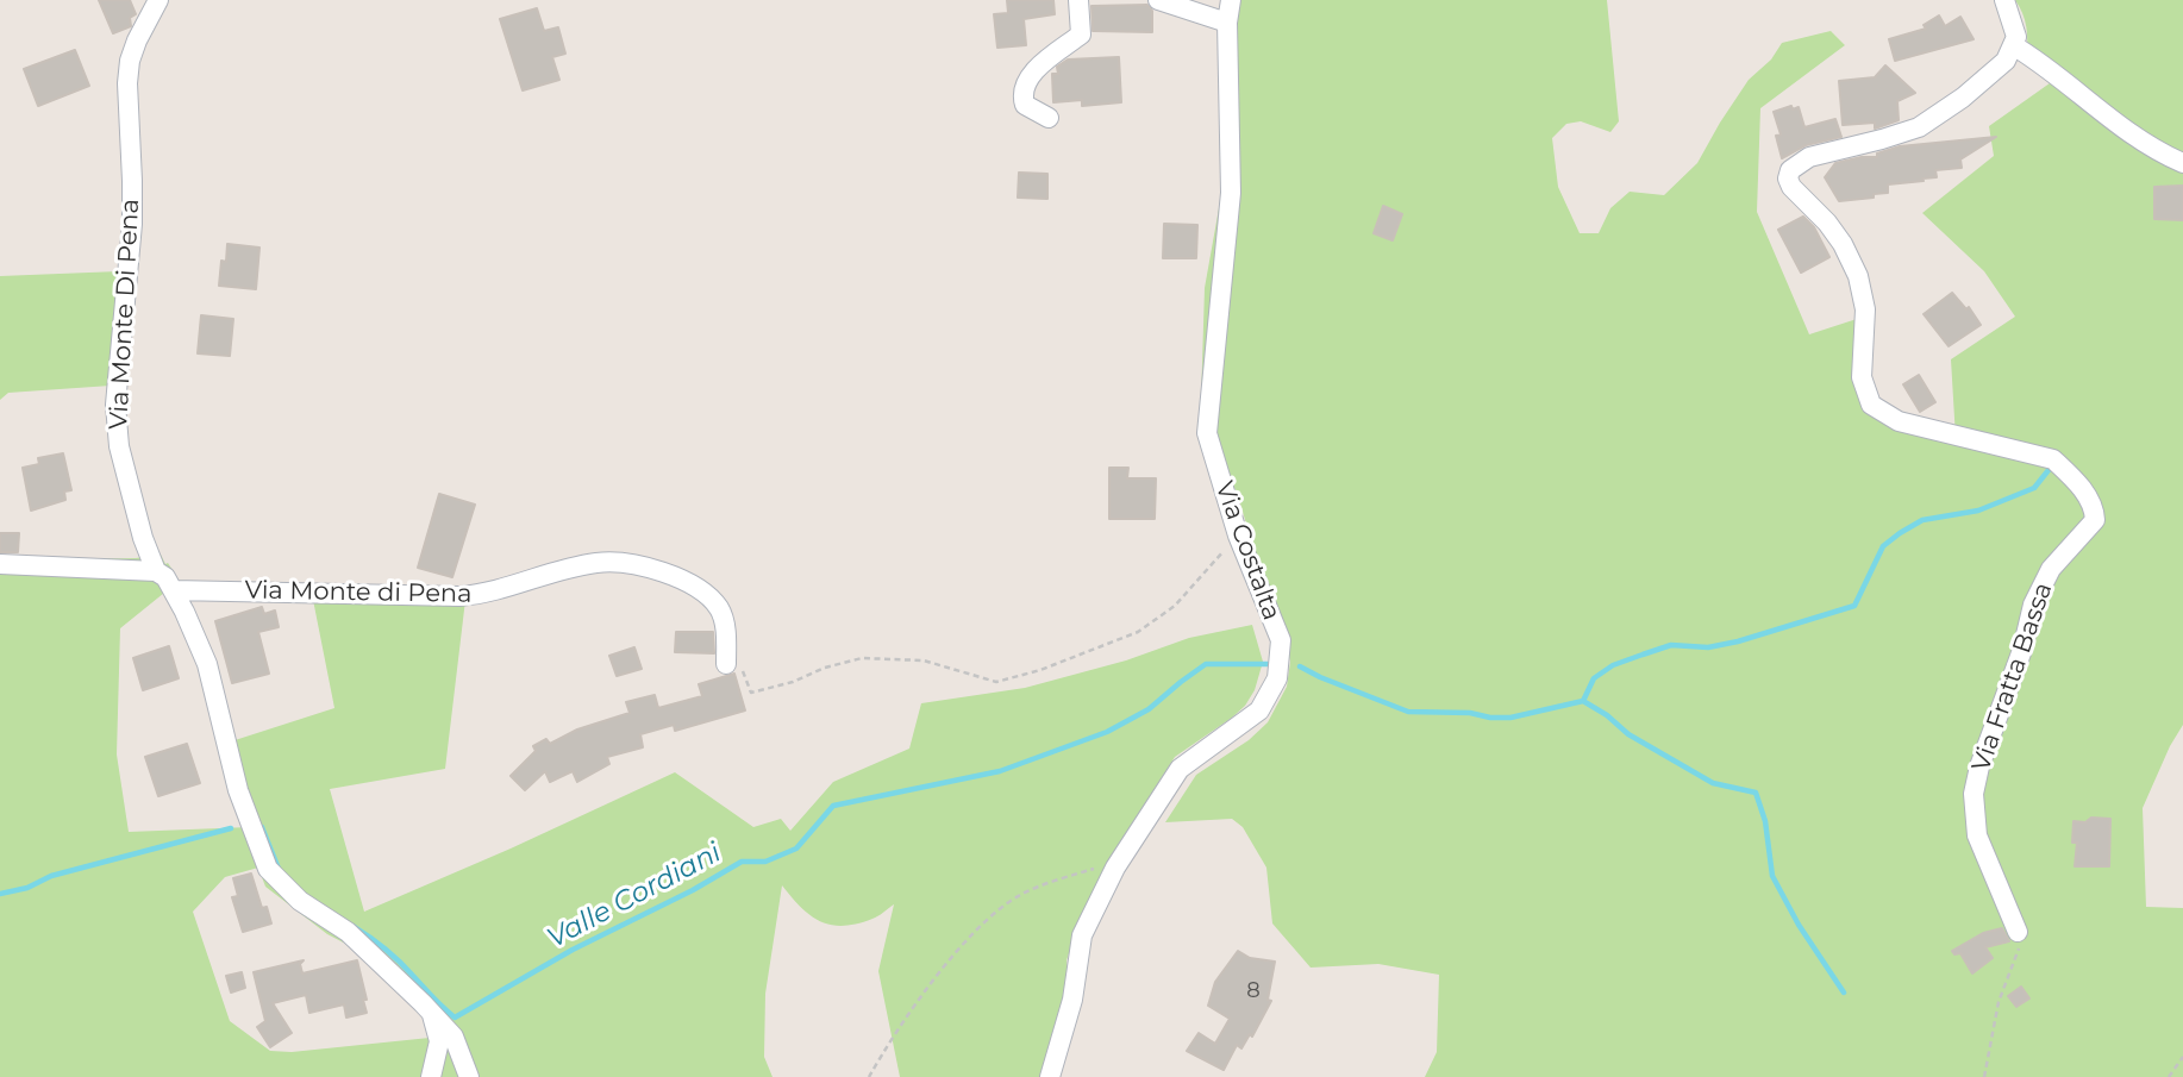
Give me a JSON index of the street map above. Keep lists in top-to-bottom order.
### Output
{
  "streets": {
    "street": [
      "Via Monte Di Pena",
      "Via Costalta",
      "Via Monte di Pena",
      "Via Fratta Bassa"
    ]
  },
  "water": ["Valle Cordiani"],
  "house_numbers": ["8"]
}
